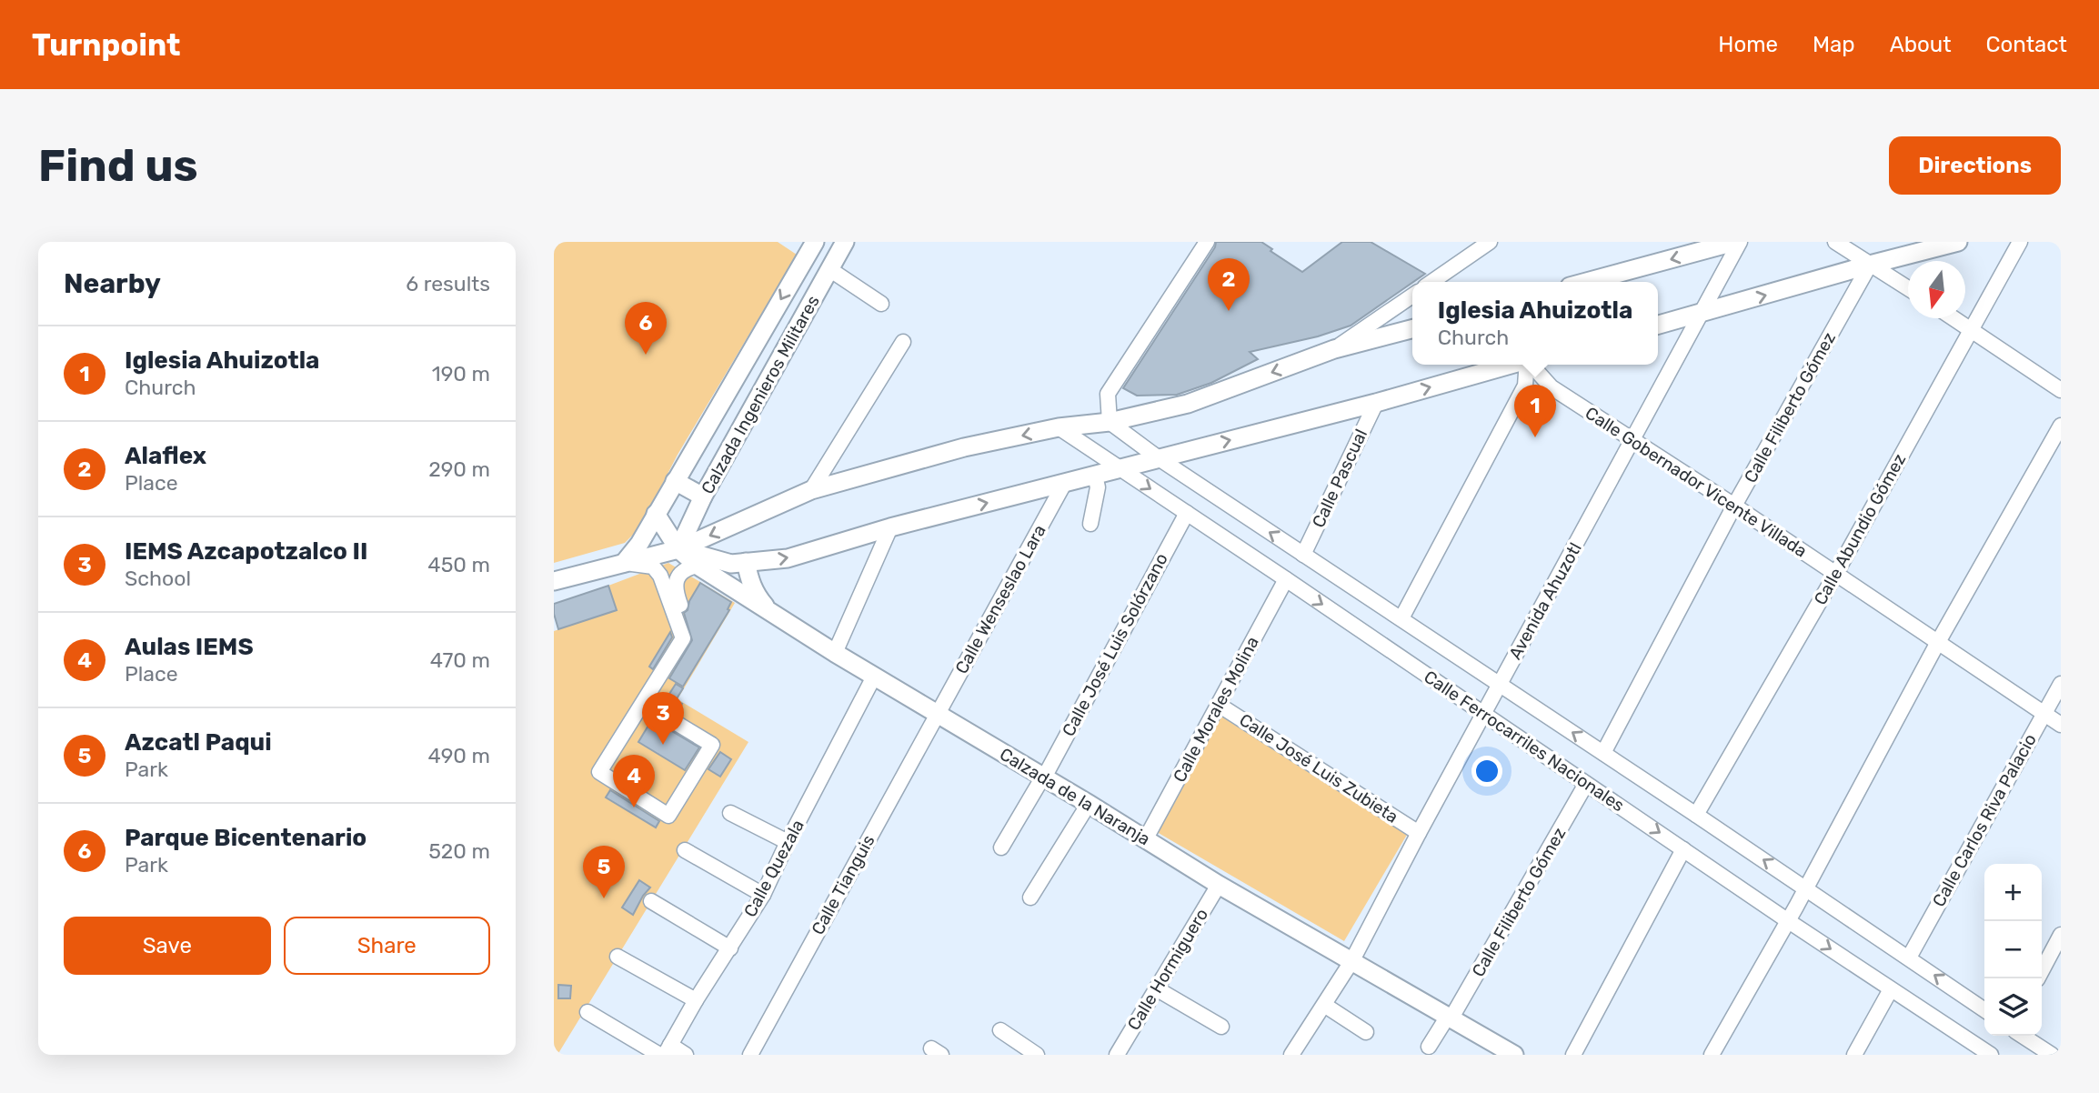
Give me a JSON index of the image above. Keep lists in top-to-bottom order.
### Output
{
  "streets": {
    "main road": ["Calzada Ingenieros Militares", "Calzada de la Naranja"],
    "street": [
      "Calle Filiberto Gómez",
      "Calle Pascual",
      "Calle Gobernador Vicente Villada",
      "Calle Abundio Gómez",
      "Calle Wenseslao Lara",
      "Avenida Ahuzotl",
      "Calle José Luis Solórzano",
      "Calle Morales Molina",
      "Calle Ferrocarriles Nacionales",
      "Calle José Luis Zubieta",
      "Calle Carlos Riva Palacio",
      "Calle Quezala",
      "Calle Tianguis",
      "Calle Hormiguero"
    ]
  },
  "crossings": [
    ["Calzada Ingenieros Militares", "Calzada de la Naranja"],
    ["Calle Filiberto Gómez", "Calle Gobernador Vicente Villada"],
    ["Calle Filiberto Gómez", "Calle Ferrocarriles Nacionales"],
    ["Calle Filiberto Gómez", "Calzada de la Naranja"],
    ["Calle Pascual", "Calle Ferrocarriles Nacionales"],
    ["Calle Gobernador Vicente Villada", "Calle Abundio Gómez"],
    ["Calle Gobernador Vicente Villada", "Avenida Ahuzotl"],
    ["Calle Gobernador Vicente Villada", "Calle Carlos Riva Palacio"],
    ["Calle Abundio Gómez", "Calle Ferrocarriles Nacionales"],
    ["Calle Wenseslao Lara", "Calzada de la Naranja"],
    ["Calle Wenseslao Lara", "Calle Tianguis"],
    ["Avenida Ahuzotl", "Calle Ferrocarriles Nacionales"],
    ["Avenida Ahuzotl", "Calle José Luis Zubieta"],
    ["Avenida Ahuzotl", "Calzada de la Naranja"],
    ["Calle José Luis Solórzano", "Calle Ferrocarriles Nacionales"],
    ["Calle José Luis Solórzano", "Calzada de la Naranja"],
    ["Calle Morales Molina", "Calle Ferrocarriles Nacionales"],
    ["Calle Morales Molina", "Calle José Luis Zubieta"],
    ["Calle Morales Molina", "Calzada de la Naranja"],
    ["Calle Ferrocarriles Nacionales", "Calle Carlos Riva Palacio"],
    ["Calzada de la Naranja", "Calle Quezala"],
    ["Calzada de la Naranja", "Calle Tianguis"],
    ["Calzada de la Naranja", "Calle Hormiguero"]
  ],
  "north": "bottom",
  "page": {
    "header": "Turnpoint",
    "nav": [
      "Home",
      "Map",
      "About",
      "Contact"
    ],
    "buttons": [
      "Directions",
      ["Save", "Share"]
    ],
    "title": "Find us",
    "heading": ["Nearby", "6 results"],
    "pins": [
      "2",
      "6",
      "1",
      "3",
      "4",
      "5"
    ],
    "popup": ["Iglesia Ahuizotla", "Church"],
    "list": [
      {
        "mark": "1",
        "name": "Iglesia Ahuizotla",
        "note": "Church",
        "value": "190 m"
      },
      {
        "mark": "2",
        "name": "Alaflex",
        "note": "Place",
        "value": "290 m"
      },
      {
        "mark": "3",
        "name": "IEMS Azcapotzalco II",
        "note": "School",
        "value": "450 m"
      },
      {
        "mark": "4",
        "name": "Aulas IEMS",
        "note": "Place",
        "value": "470 m"
      },
      {
        "mark": "5",
        "name": "Azcatl Paqui",
        "note": "Park",
        "value": "490 m"
      },
      {
        "mark": "6",
        "name": "Parque Bicentenario",
        "note": "Park",
        "value": "520 m"
      }
    ],
    "map_buttons": ["+", "−"]
  }
}
